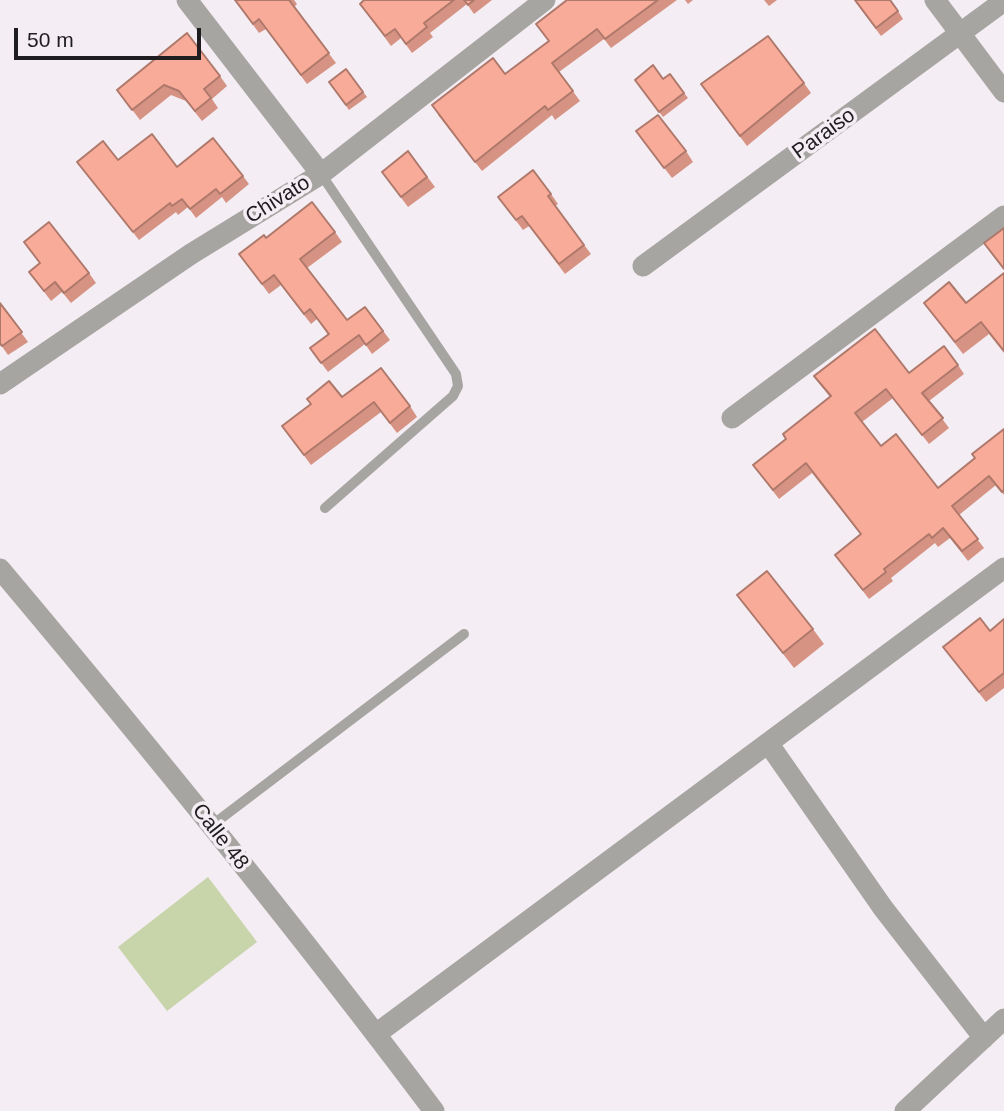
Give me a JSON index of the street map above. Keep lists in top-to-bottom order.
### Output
{
  "streets": {
    "street": ["Paraiso", "Chivato", "Calle 48"]
  },
  "scale_bar": "50 m"
}
